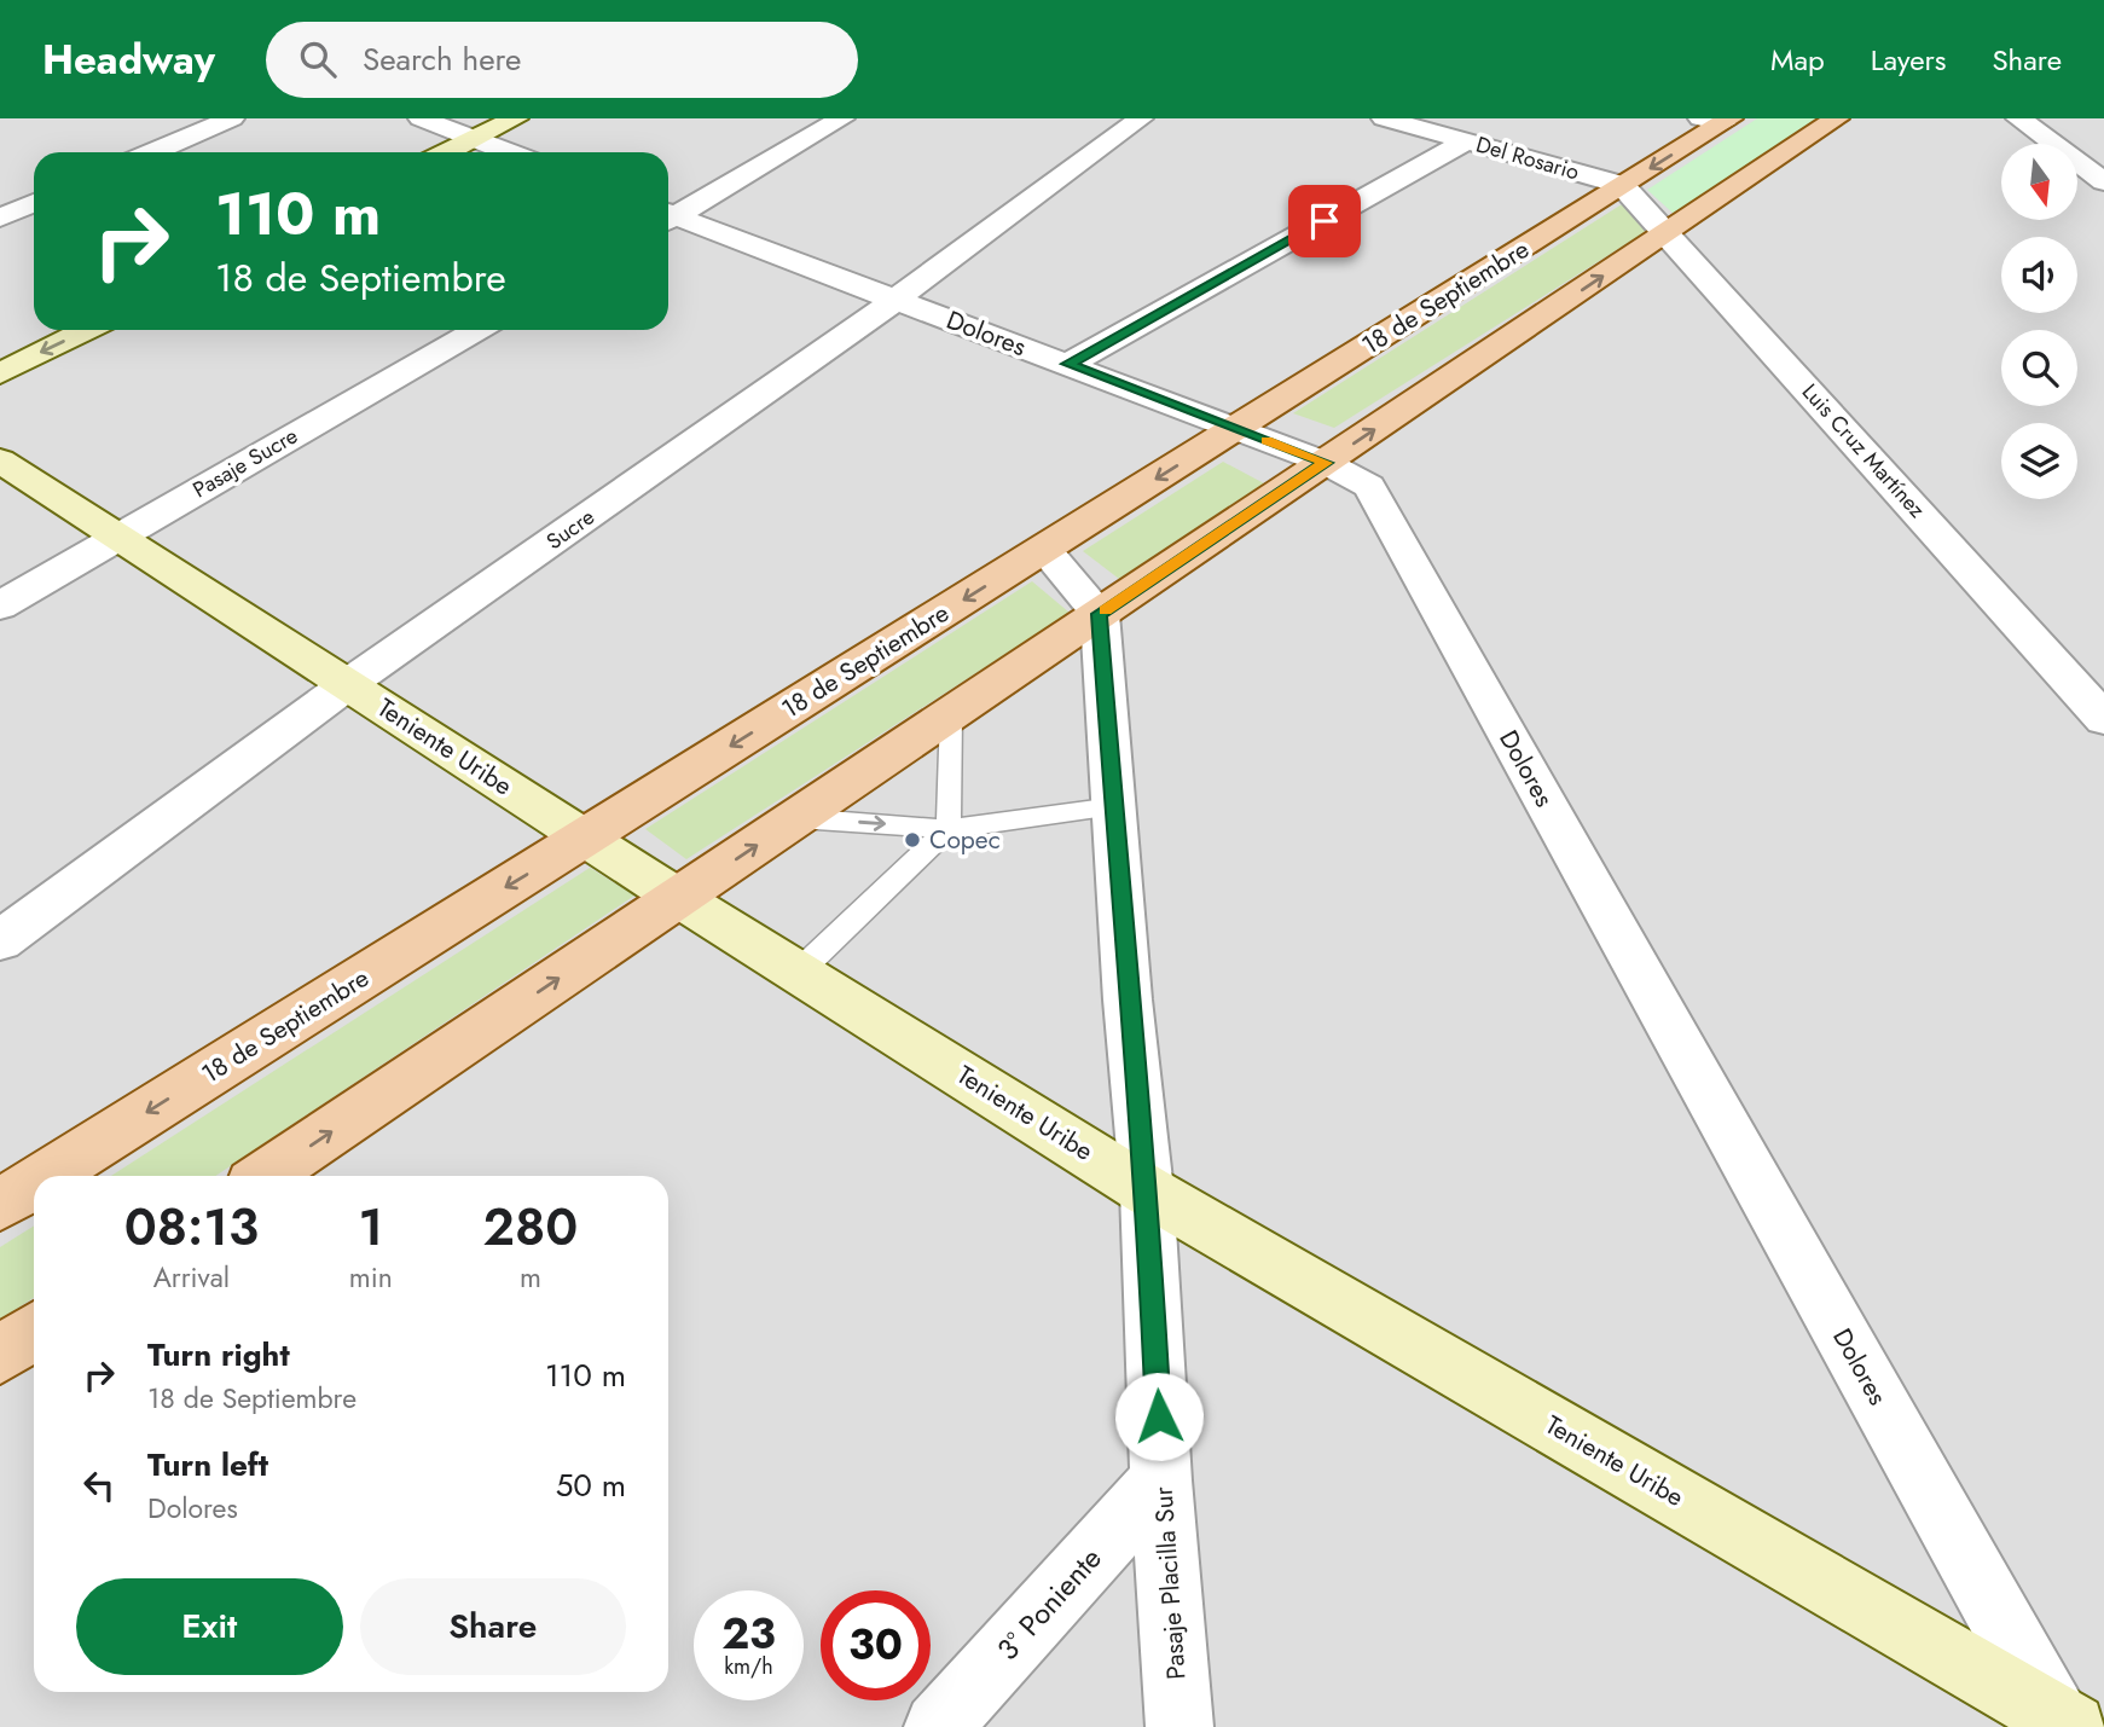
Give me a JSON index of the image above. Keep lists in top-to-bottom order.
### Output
{
  "streets": {
    "main road": ["18 de Septiembre"],
    "street": [
      "Del Rosario",
      "Dolores",
      "Luis Cruz Martínez",
      "Pasaje Sucre",
      "Sucre",
      "Teniente Uribe",
      "Pasaje Placilla Sur",
      "3° Poniente"
    ]
  },
  "crossings": [
    ["Del Rosario", "18 de Septiembre"],
    ["Del Rosario", "Luis Cruz Martínez"],
    ["18 de Septiembre", "Dolores"],
    ["18 de Septiembre", "Luis Cruz Martínez"],
    ["18 de Septiembre", "Teniente Uribe"],
    ["Dolores", "Sucre"],
    ["Dolores", "Teniente Uribe"],
    ["Pasaje Sucre", "Teniente Uribe"],
    ["Sucre", "Teniente Uribe"],
    ["Teniente Uribe", "Pasaje Placilla Sur"],
    ["Pasaje Placilla Sur", "3° Poniente"]
  ],
  "places": ["Copec"],
  "north": "bottom",
  "page": {
    "header": "Headway",
    "search": "Search here",
    "nav": ["Map", "Layers", "Share"],
    "turn": ["110 m", "18 de Septiembre"],
    "eta": [
      "08:13",
      "Arrival",
      "1",
      "min",
      "280",
      "m"
    ],
    "list": [
      {
        "name": "Turn right",
        "note": "18 de Septiembre",
        "value": "110 m"
      },
      {
        "name": "Turn left",
        "note": "Dolores",
        "value": "50 m"
      }
    ],
    "buttons": ["Exit", "Share"],
    "speed": "23 km/h",
    "limit": "30"
  }
}
